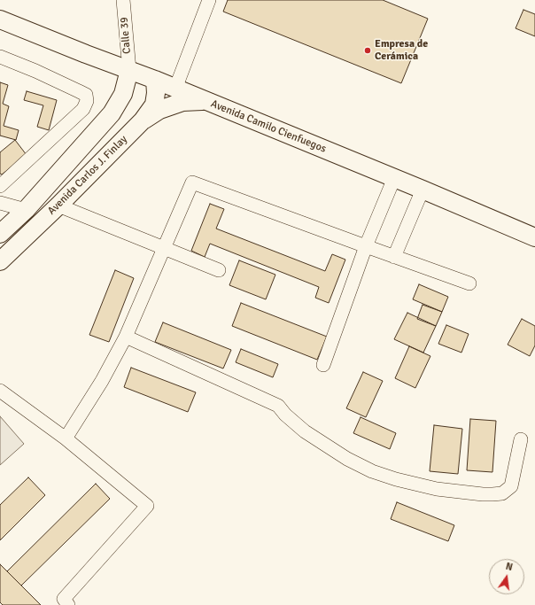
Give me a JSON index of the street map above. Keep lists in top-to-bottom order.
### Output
{
  "streets": {
    "main road": ["Avenida Camilo Cienfuegos", "Avenida Carlos J. Finlay"],
    "street": ["Calle 39"]
  },
  "crossings": [
    ["Calle 39", "Avenida Camilo Cienfuegos"],
    ["Calle 39", "Avenida Carlos J. Finlay"],
    ["Avenida Camilo Cienfuegos", "Avenida Carlos J. Finlay"]
  ],
  "places": ["Empresa de Cerámica"],
  "north": "top"
}
